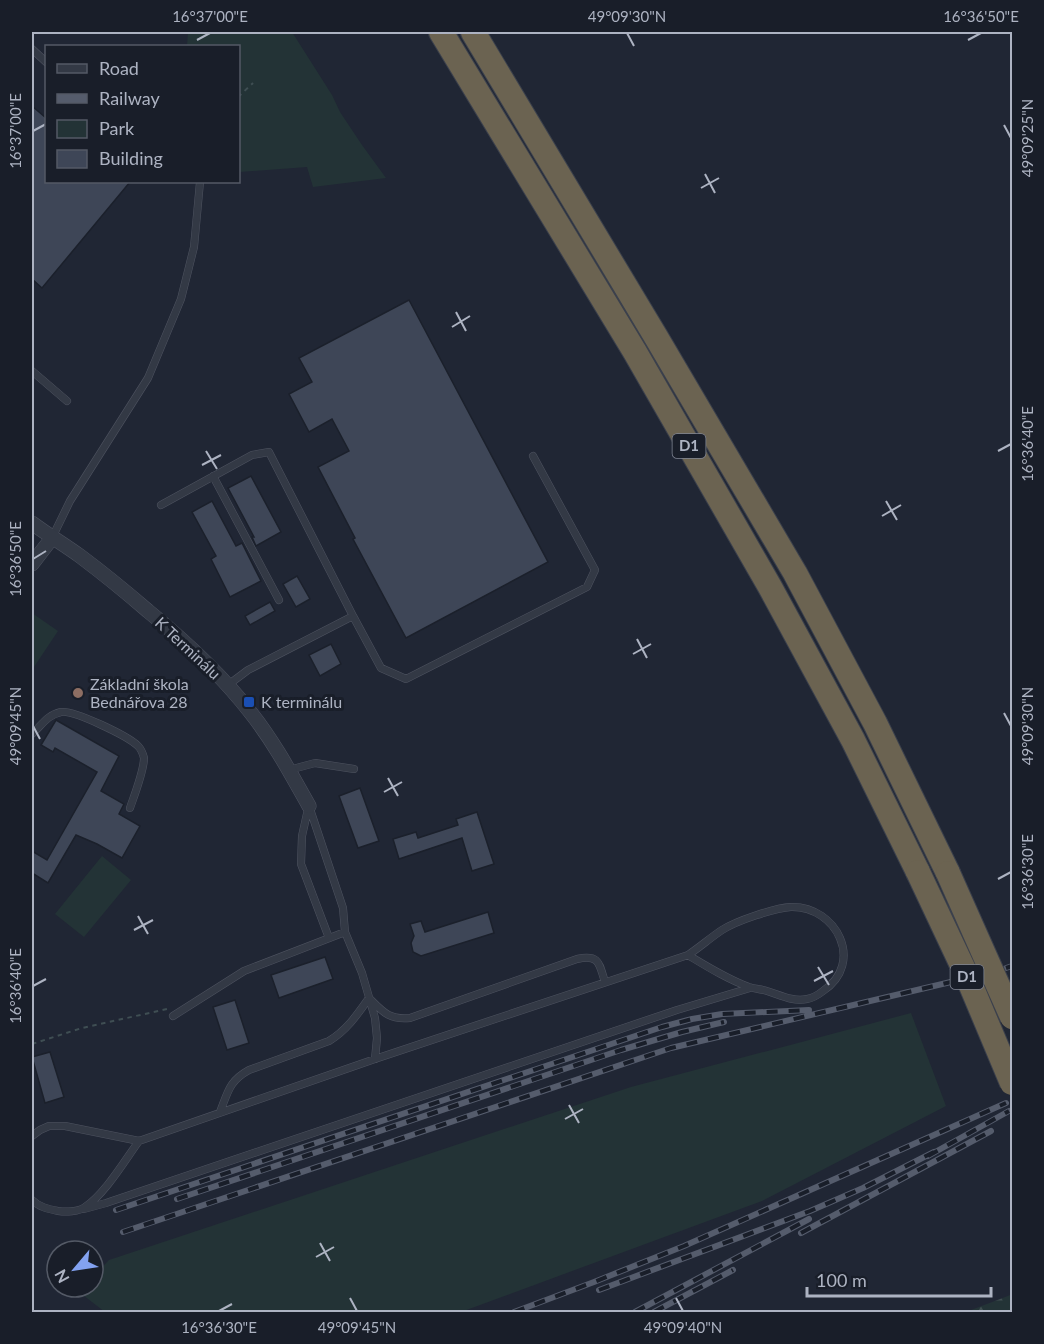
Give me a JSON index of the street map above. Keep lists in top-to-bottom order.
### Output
{
  "streets": {
    "highway": ["D1"],
    "street": ["K Terminálu"]
  },
  "places": {
    "other": ["Základní škola Bednářova 28"],
    "transit": ["K terminálu"]
  },
  "legend": [
    "Road",
    "Railway",
    "Park",
    "Building"
  ],
  "scale_bar": "100 m",
  "north": "bottom left",
  "coordinates": [
    "16°37'00\"E",
    "49°09'30\"N",
    "16°36'50\"E",
    "49°09'25\"N",
    "16°36'40\"E",
    "49°09'45\"N",
    "16°36'30\"E",
    "49°09'40\"N"
  ]
}
